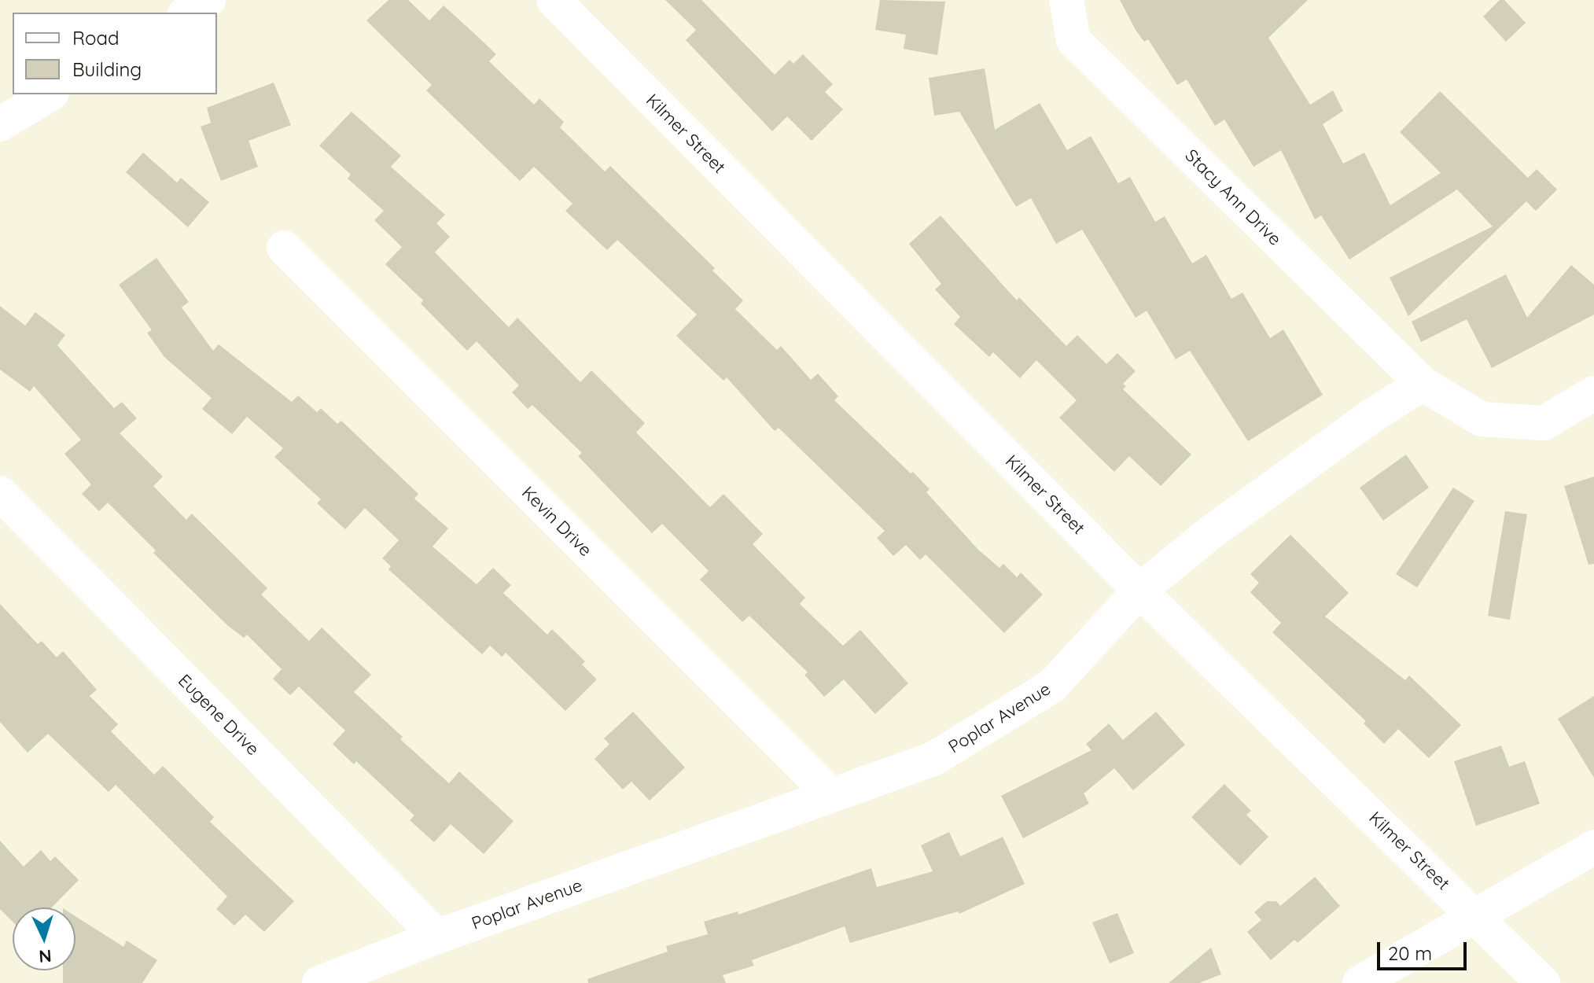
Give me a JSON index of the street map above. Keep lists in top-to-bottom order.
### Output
{
  "streets": {
    "street": [
      "Kilmer Street",
      "Stacy Ann Drive",
      "Kevin Drive",
      "Eugene Drive",
      "Poplar Avenue"
    ]
  },
  "crossings": [
    ["Kilmer Street", "Poplar Avenue"],
    ["Stacy Ann Drive", "Poplar Avenue"],
    ["Kevin Drive", "Poplar Avenue"],
    ["Eugene Drive", "Poplar Avenue"]
  ],
  "legend": ["Road", "Building"],
  "scale_bar": "20 m",
  "north": "bottom"
}
